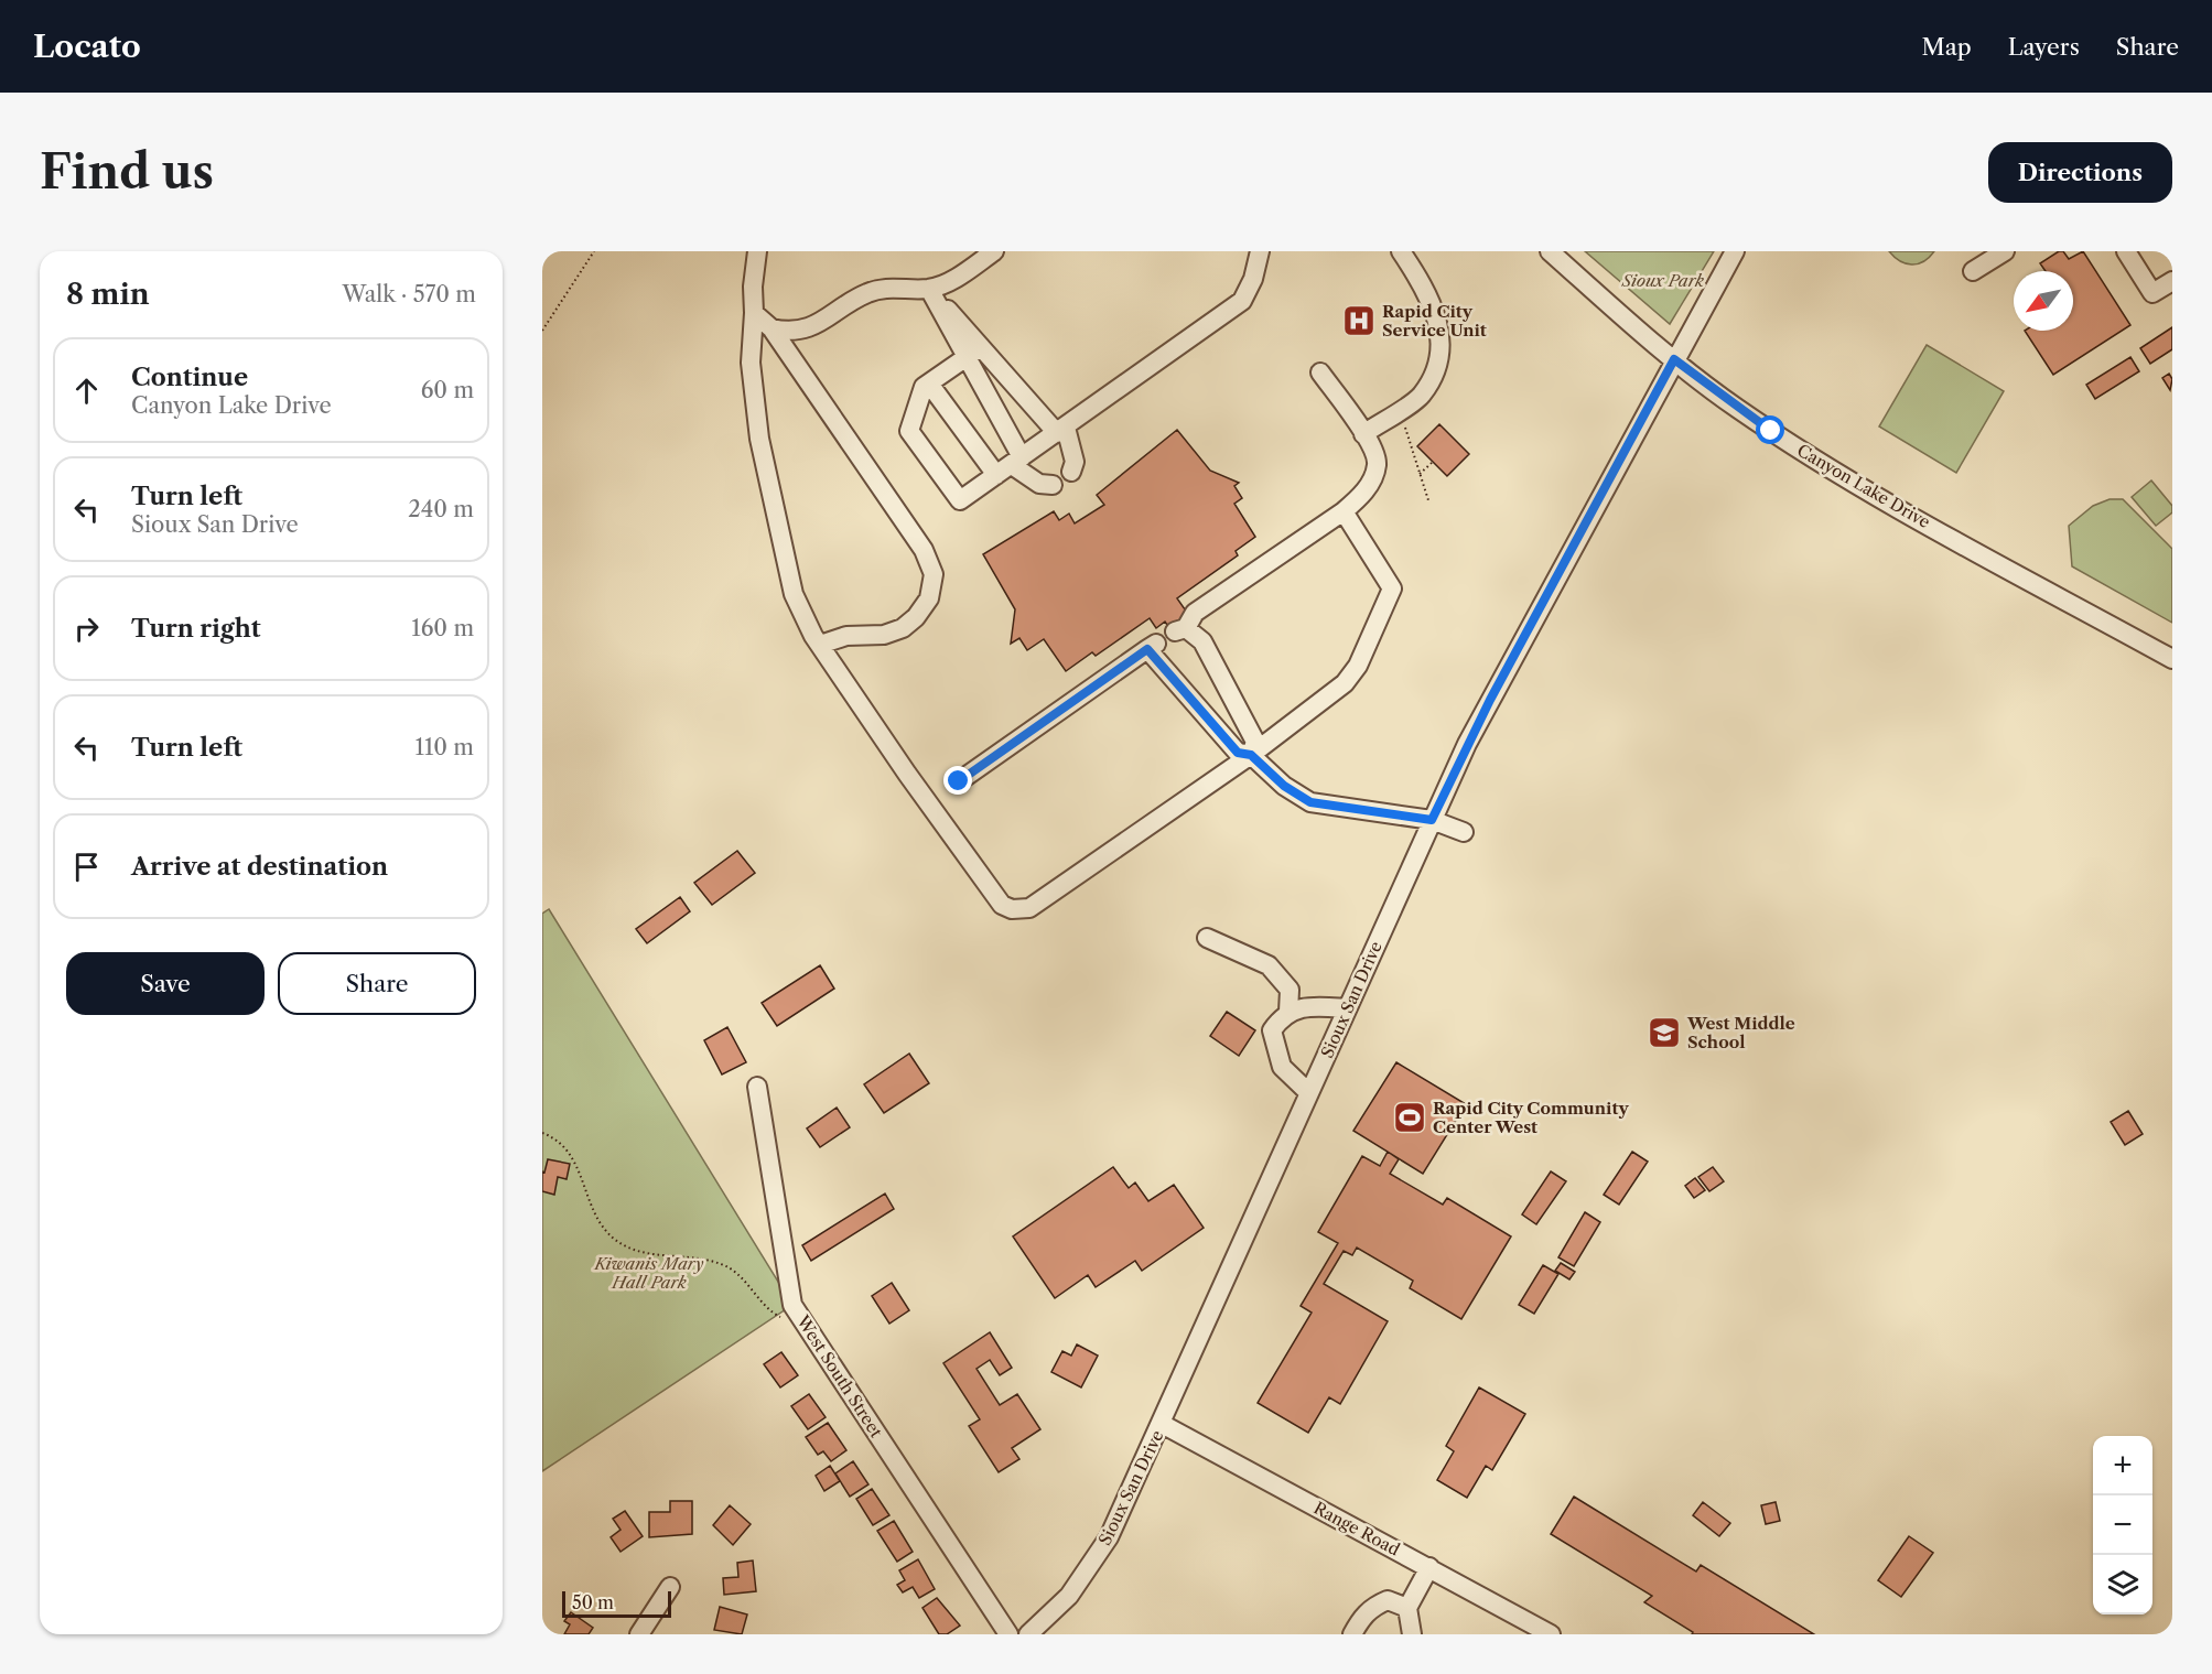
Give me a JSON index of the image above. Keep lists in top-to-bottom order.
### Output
{
  "streets": {
    "street": [
      "Canyon Lake Drive",
      "Sioux San Drive",
      "West South Street",
      "Range Road"
    ]
  },
  "crossings": [
    ["Canyon Lake Drive", "Sioux San Drive"],
    ["Sioux San Drive", "Range Road"]
  ],
  "parks": ["Sioux Park", "Kiwanis Mary Hall Park"],
  "places": {
    "hospital": ["Rapid City Service Unit"],
    "school or university": ["West Middle School"],
    "sports": ["Rapid City Community Center West"]
  },
  "scale_bar": "50 m",
  "north": "bottom left",
  "page": {
    "header": "Locato",
    "nav": ["Map", "Layers", "Share"],
    "buttons": [
      "Directions",
      ["Save", "Share"]
    ],
    "title": "Find us",
    "heading": ["8 min", "Walk · 570 m"],
    "list": [
      ["Continue", "Canyon Lake Drive", "60 m"],
      ["Turn left", "Sioux San Drive", "240 m"],
      ["Turn right", "160 m"],
      ["Turn left", "110 m"],
      "Arrive at destination"
    ],
    "map_buttons": ["+", "−"],
    "scale": "50 m"
  }
}
